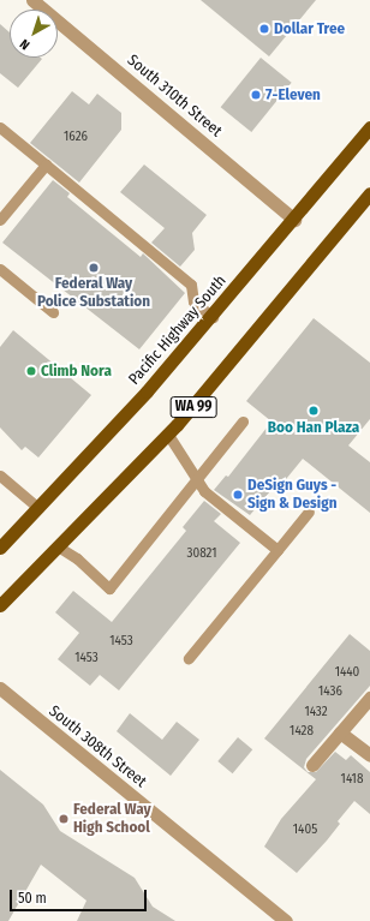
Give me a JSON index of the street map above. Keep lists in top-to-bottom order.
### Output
{
  "streets": {
    "main road": ["Pacific Highway South", "WA 99"],
    "street": ["South 310th Street", "South 308th Street"]
  },
  "crossings": [
    ["South 310th Street", "Pacific Highway South"]
  ],
  "places": [
    "Dollar Tree",
    "7-Eleven",
    "Federal Way Police Substation",
    "Climb Nora",
    "Boo Han Plaza",
    "DeSign Guys - Sign & Design",
    "Federal Way High School"
  ],
  "house_numbers": [
    "1626",
    "30821",
    "1453",
    "1453",
    "1440",
    "1436",
    "1432",
    "1428",
    "1418",
    "1405"
  ],
  "scale_bar": "50 m",
  "north": "bottom left"
}
